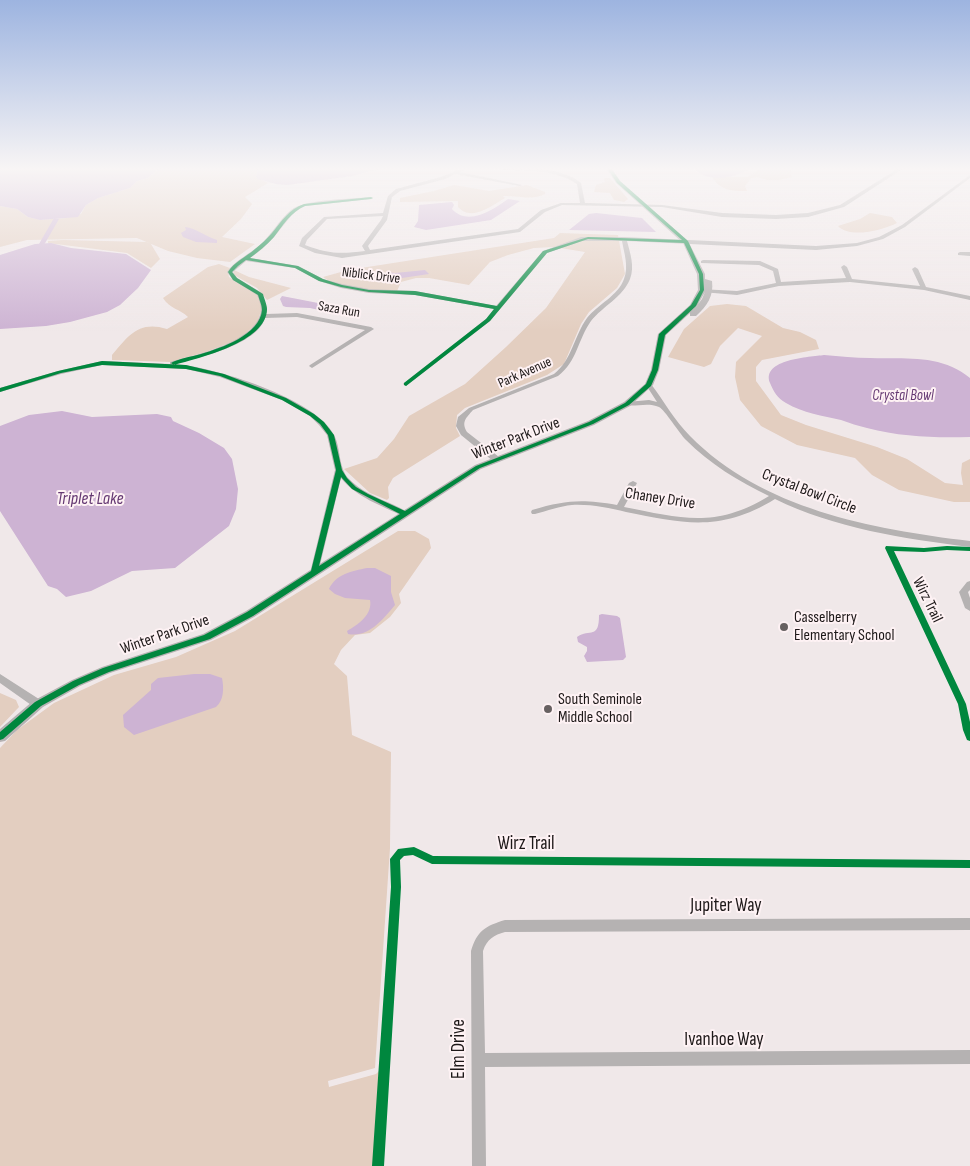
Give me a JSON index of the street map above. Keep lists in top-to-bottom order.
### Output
{
  "streets": {
    "street": [
      "Niblick Drive",
      "Saza Run",
      "Park Avenue",
      "Winter Park Drive",
      "Crystal Bowl Circle",
      "Chaney Drive",
      "Jupiter Way",
      "Ivanhoe Way",
      "Elm Drive"
    ],
    "cycle path": ["Wirz Trail"]
  },
  "crossings": [
    ["Park Avenue", "Winter Park Drive"],
    ["Winter Park Drive", "Crystal Bowl Circle"],
    ["Crystal Bowl Circle", "Chaney Drive"],
    ["Jupiter Way", "Elm Drive"],
    ["Ivanhoe Way", "Elm Drive"]
  ],
  "water": ["Crystal Bowl", "Triplet Lake"],
  "places": ["Casselberry Elementary School", "South Seminole Middle School"]
}
